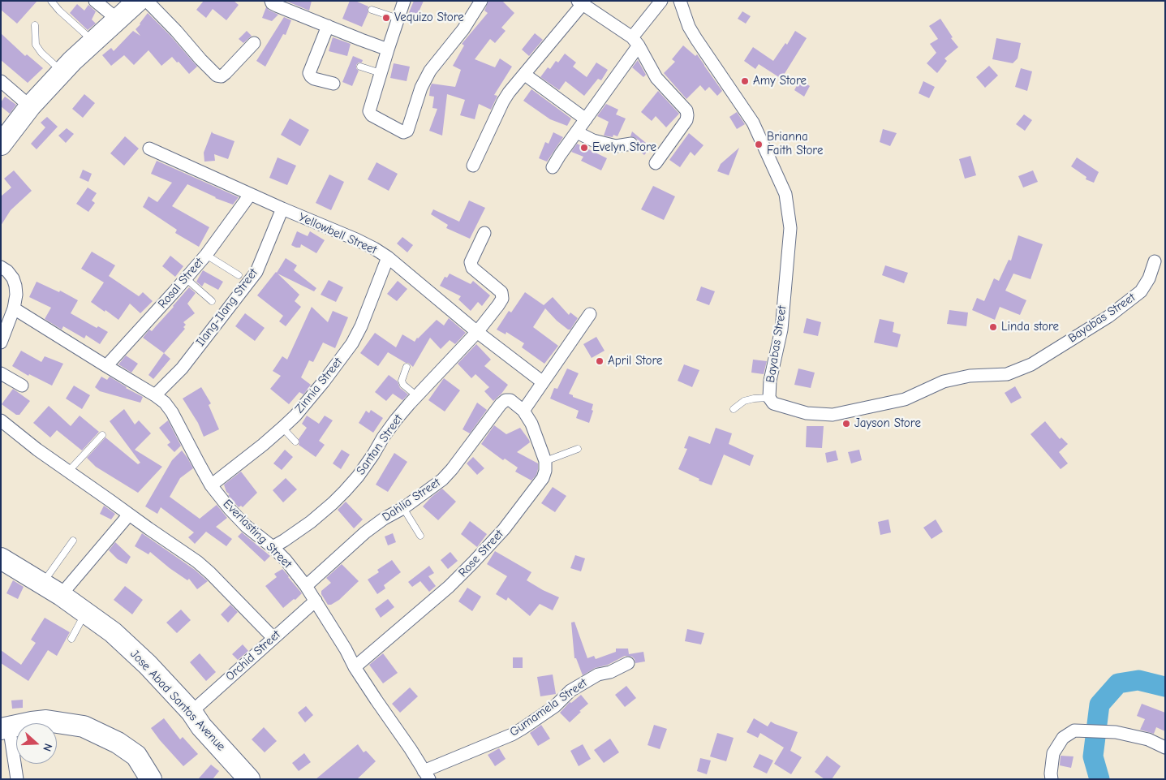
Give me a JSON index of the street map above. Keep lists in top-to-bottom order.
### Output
{
  "streets": {
    "highway": ["Jose Abad Santos Avenue"],
    "street": [
      "Yellowbell Street",
      "Rosal Street",
      "Ilang-Ilang Street",
      "Bayabas Street",
      "Zinnia Street",
      "Santan Street",
      "Dahlia Street",
      "Everlasting Street",
      "Rose Street",
      "Orchid Street",
      "Gumamela Street"
    ]
  },
  "crossings": [
    ["Yellowbell Street", "Rosal Street"],
    ["Yellowbell Street", "Ilang-Ilang Street"],
    ["Yellowbell Street", "Zinnia Street"],
    ["Yellowbell Street", "Santan Street"],
    ["Rosal Street", "Everlasting Street"],
    ["Ilang-Ilang Street", "Everlasting Street"],
    ["Zinnia Street", "Everlasting Street"],
    ["Santan Street", "Everlasting Street"],
    ["Dahlia Street", "Everlasting Street"],
    ["Dahlia Street", "Rose Street"],
    ["Everlasting Street", "Rose Street"],
    ["Everlasting Street", "Orchid Street"],
    ["Everlasting Street", "Gumamela Street"],
    ["Orchid Street", "Jose Abad Santos Avenue"]
  ],
  "places": [
    "Vequizo Store",
    "Amy Store",
    "Brianna Faith Store",
    "Evelyn Store",
    "Linda store",
    "April Store",
    "Jayson Store"
  ],
  "north": "right"
}
